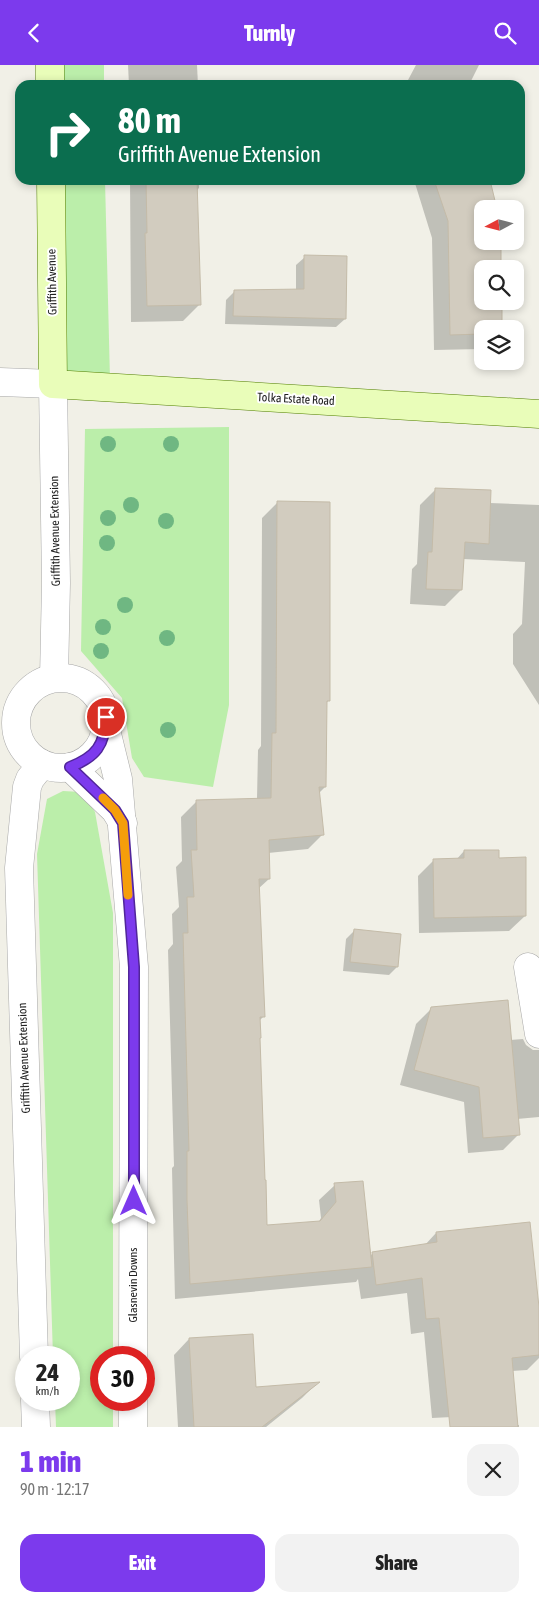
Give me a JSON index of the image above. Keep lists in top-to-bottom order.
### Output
{
  "streets": {
    "main road": ["Griffith Avenue", "Tolka Estate Road"],
    "street": ["Griffith Avenue Extension", "Glasnevin Downs"]
  },
  "crossings": [
    ["Griffith Avenue", "Tolka Estate Road"],
    ["Griffith Avenue", "Griffith Avenue Extension"],
    ["Tolka Estate Road", "Griffith Avenue Extension"],
    ["Griffith Avenue Extension", "Glasnevin Downs"]
  ],
  "north": "left",
  "page": {
    "header": "Turnly",
    "turn": ["80 m", "Griffith Avenue Extension"],
    "speed": "24 km/h",
    "limit": "30",
    "heading": ["1 min", "90 m · 12:17"],
    "buttons": ["Exit", "Share"]
  }
}
